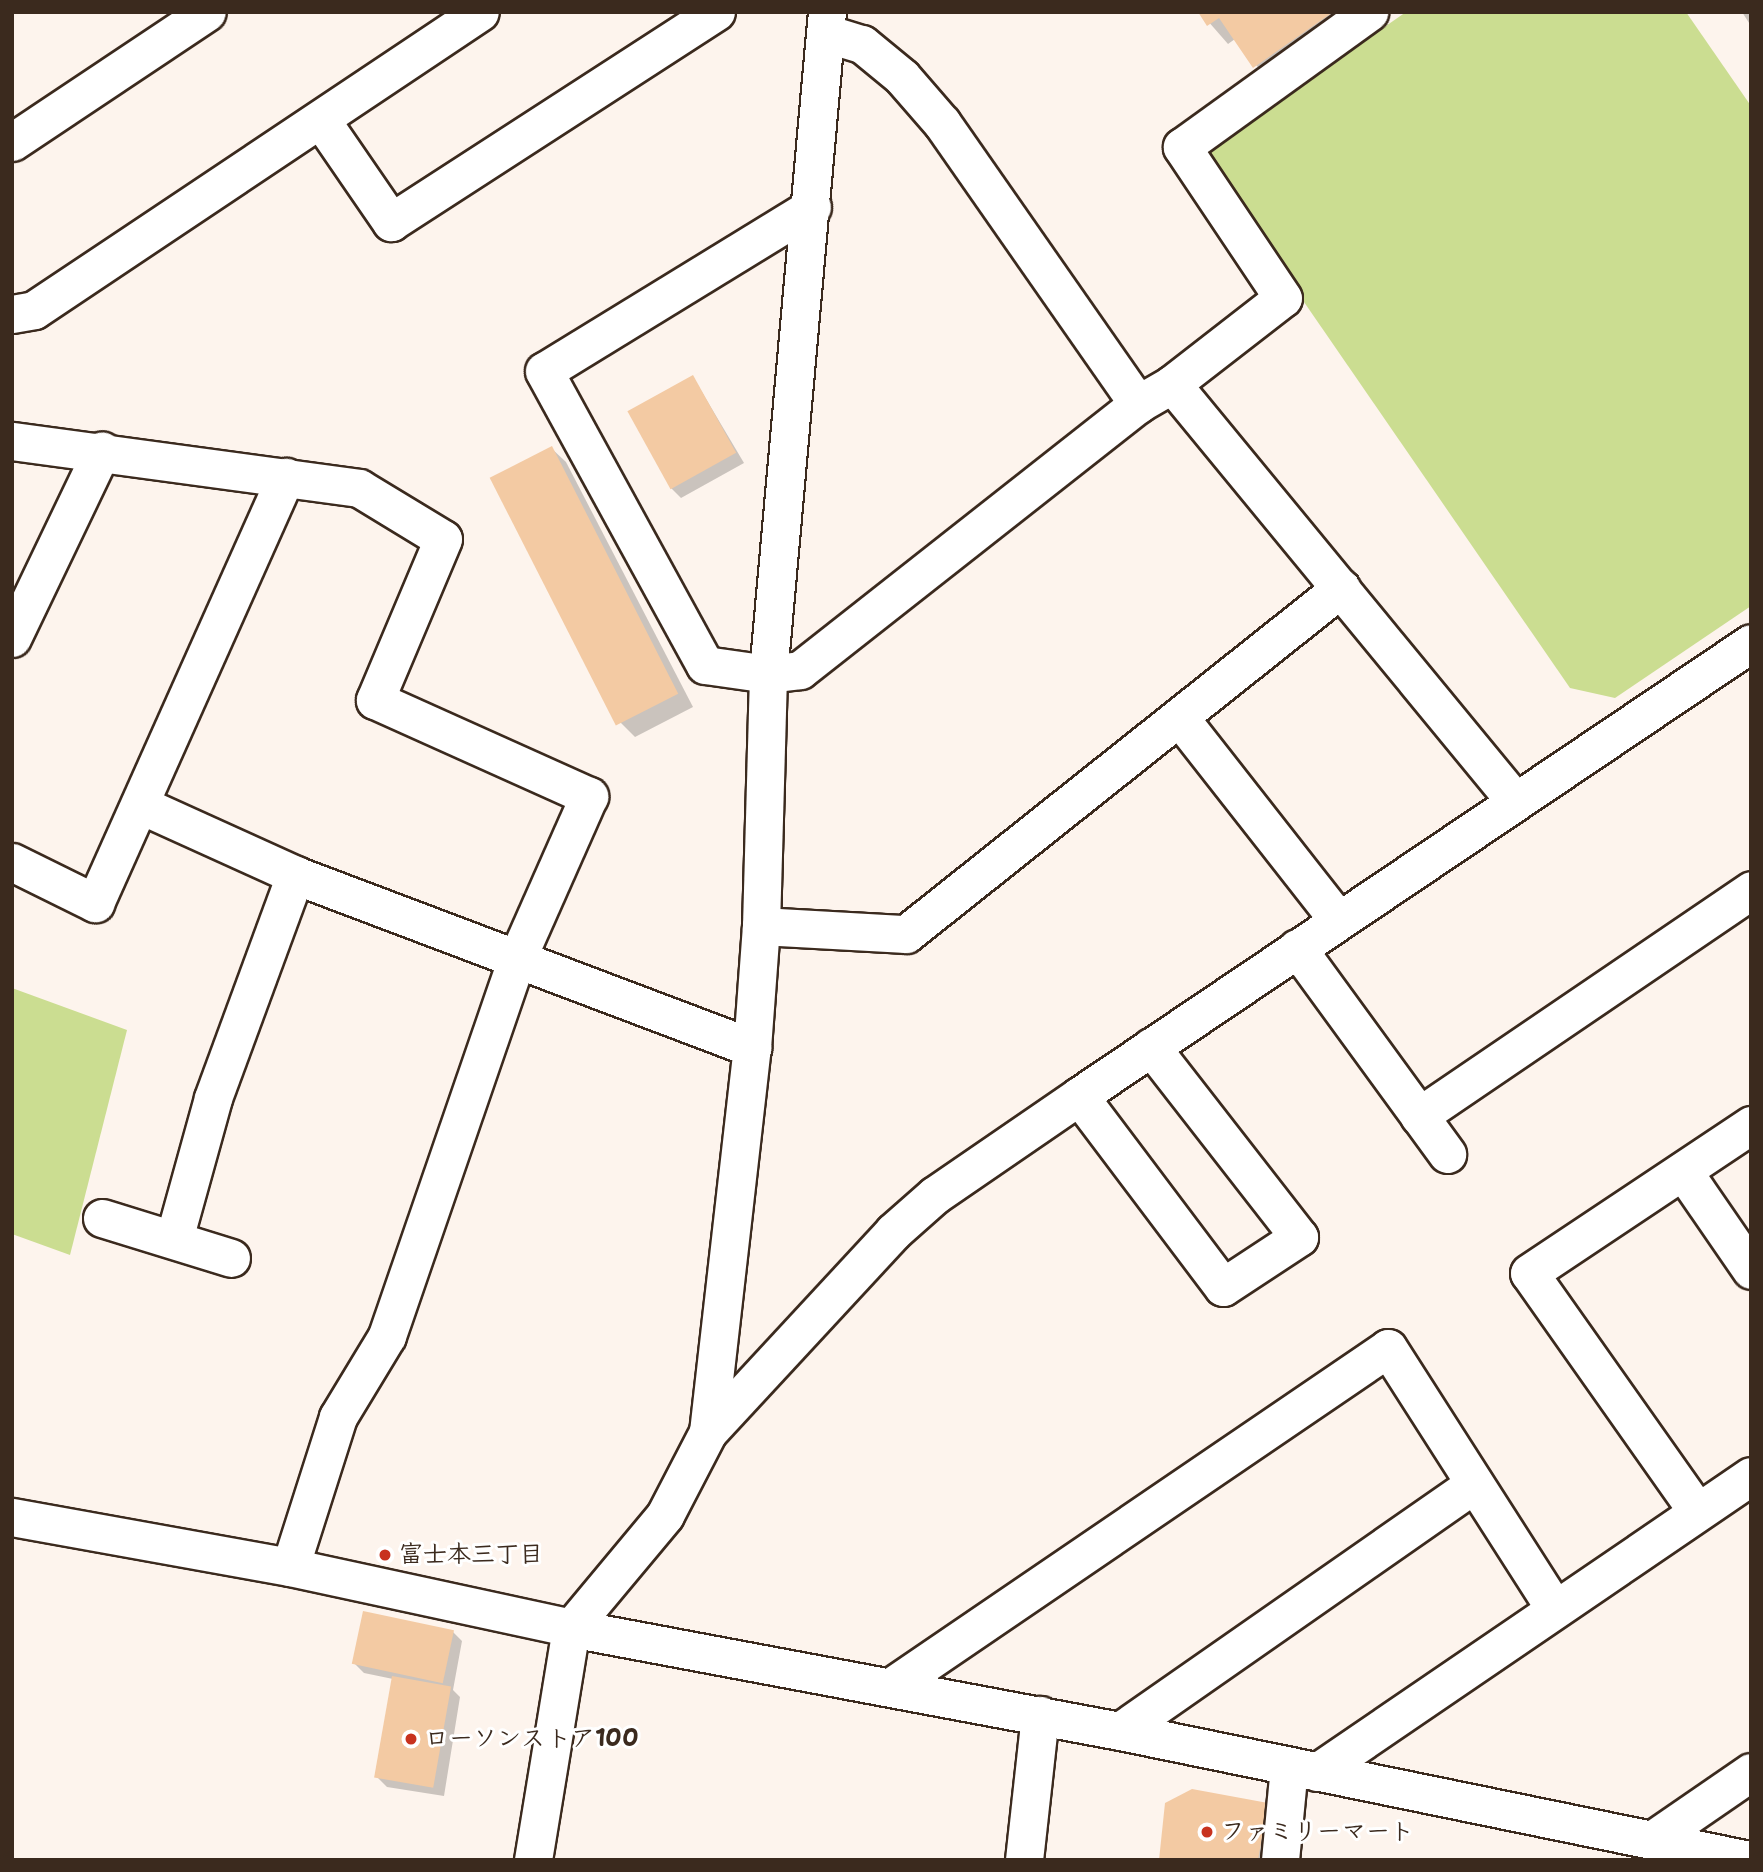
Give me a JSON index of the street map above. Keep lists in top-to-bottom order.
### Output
{
  "places": ["富士本三丁目", "ローソンストア100", "ファミリーマート"]
}
